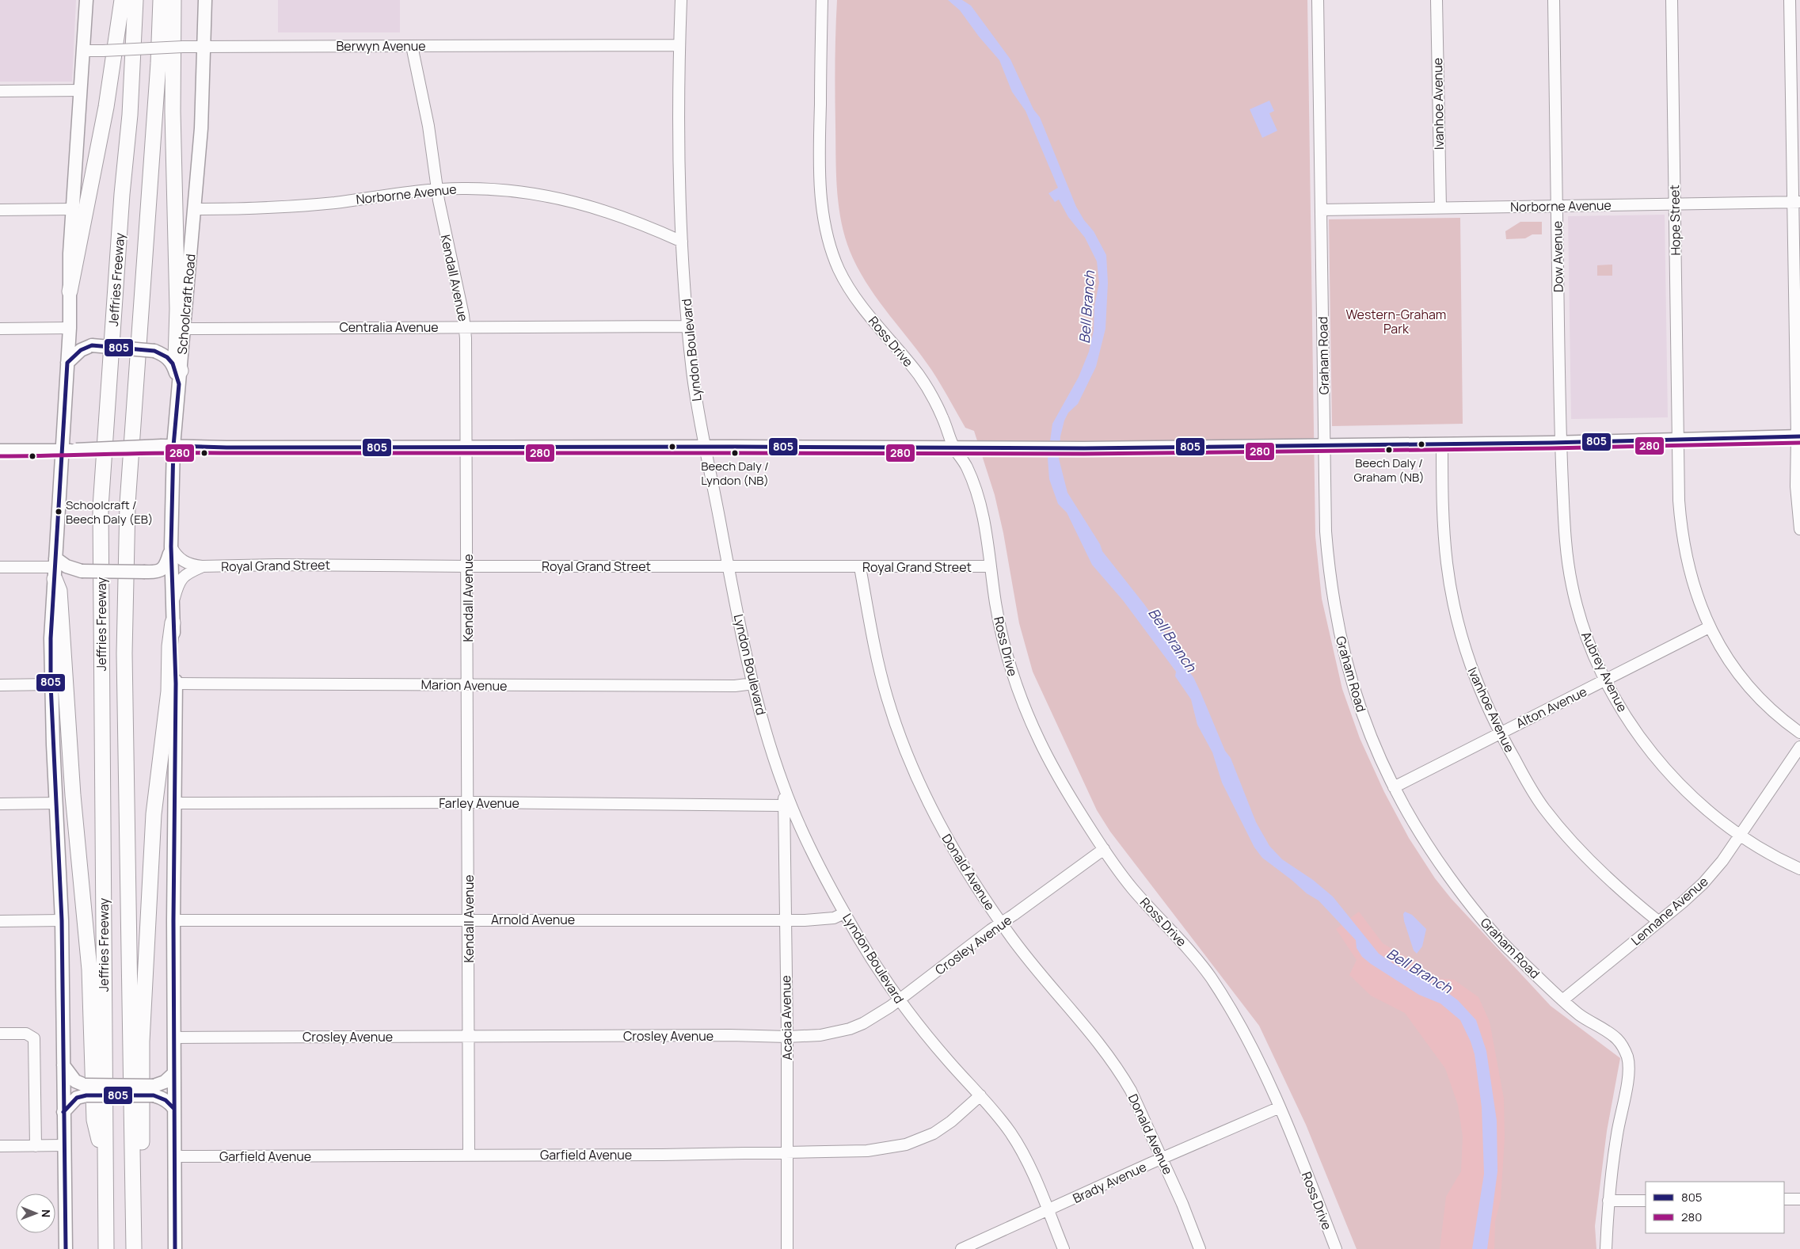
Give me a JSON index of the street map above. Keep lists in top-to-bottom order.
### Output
{
  "streets": {
    "highway": ["Jeffries Freeway"],
    "main road": ["Schoolcraft Road"],
    "street": [
      "Berwyn Avenue",
      "Ivanhoe Avenue",
      "Norborne Avenue",
      "Hope Street",
      "Dow Avenue",
      "Kendall Avenue",
      "Centralia Avenue",
      "Ross Drive",
      "Lyndon Boulevard",
      "Graham Road",
      "Royal Grand Street",
      "Aubrey Avenue",
      "Marion Avenue",
      "Alton Avenue",
      "Farley Avenue",
      "Donald Avenue",
      "Lennane Avenue",
      "Arnold Avenue",
      "Crosley Avenue",
      "Acacia Avenue",
      "Garfield Avenue",
      "Brady Avenue"
    ]
  },
  "crossings": [
    ["Berwyn Avenue", "Kendall Avenue"],
    ["Berwyn Avenue", "Schoolcraft Road"],
    ["Berwyn Avenue", "Lyndon Boulevard"],
    ["Ivanhoe Avenue", "Norborne Avenue"],
    ["Ivanhoe Avenue", "Alton Avenue"],
    ["Ivanhoe Avenue", "Lennane Avenue"],
    ["Norborne Avenue", "Hope Street"],
    ["Norborne Avenue", "Dow Avenue"],
    ["Norborne Avenue", "Kendall Avenue"],
    ["Norborne Avenue", "Schoolcraft Road"],
    ["Norborne Avenue", "Lyndon Boulevard"],
    ["Norborne Avenue", "Graham Road"],
    ["Hope Street", "Alton Avenue"],
    ["Dow Avenue", "Aubrey Avenue"],
    ["Kendall Avenue", "Centralia Avenue"],
    ["Kendall Avenue", "Royal Grand Street"],
    ["Kendall Avenue", "Marion Avenue"],
    ["Kendall Avenue", "Farley Avenue"],
    ["Kendall Avenue", "Arnold Avenue"],
    ["Kendall Avenue", "Crosley Avenue"],
    ["Kendall Avenue", "Garfield Avenue"],
    ["Schoolcraft Road", "Centralia Avenue"],
    ["Schoolcraft Road", "Royal Grand Street"],
    ["Schoolcraft Road", "Marion Avenue"],
    ["Schoolcraft Road", "Farley Avenue"],
    ["Schoolcraft Road", "Arnold Avenue"],
    ["Schoolcraft Road", "Crosley Avenue"],
    ["Schoolcraft Road", "Garfield Avenue"],
    ["Centralia Avenue", "Lyndon Boulevard"],
    ["Ross Drive", "Royal Grand Street"],
    ["Ross Drive", "Crosley Avenue"],
    ["Ross Drive", "Brady Avenue"],
    ["Lyndon Boulevard", "Royal Grand Street"],
    ["Lyndon Boulevard", "Marion Avenue"],
    ["Lyndon Boulevard", "Arnold Avenue"],
    ["Lyndon Boulevard", "Crosley Avenue"],
    ["Lyndon Boulevard", "Acacia Avenue"],
    ["Lyndon Boulevard", "Garfield Avenue"],
    ["Lyndon Boulevard", "Brady Avenue"],
    ["Graham Road", "Alton Avenue"],
    ["Graham Road", "Lennane Avenue"],
    ["Royal Grand Street", "Donald Avenue"],
    ["Aubrey Avenue", "Alton Avenue"],
    ["Aubrey Avenue", "Lennane Avenue"],
    ["Farley Avenue", "Acacia Avenue"],
    ["Donald Avenue", "Crosley Avenue"],
    ["Donald Avenue", "Brady Avenue"],
    ["Arnold Avenue", "Acacia Avenue"],
    ["Crosley Avenue", "Acacia Avenue"],
    ["Acacia Avenue", "Garfield Avenue"]
  ],
  "water": ["Bell Branch"],
  "parks": ["Western-Graham Park"],
  "places": ["Beech Daly / Graham (NB)", "Beech Daly / Lyndon (NB)", "Schoolcraft / Beech Daly (EB)"],
  "lines": ["transit line 805", "transit line 280"],
  "legend": ["805", "280"],
  "north": "right"
}
